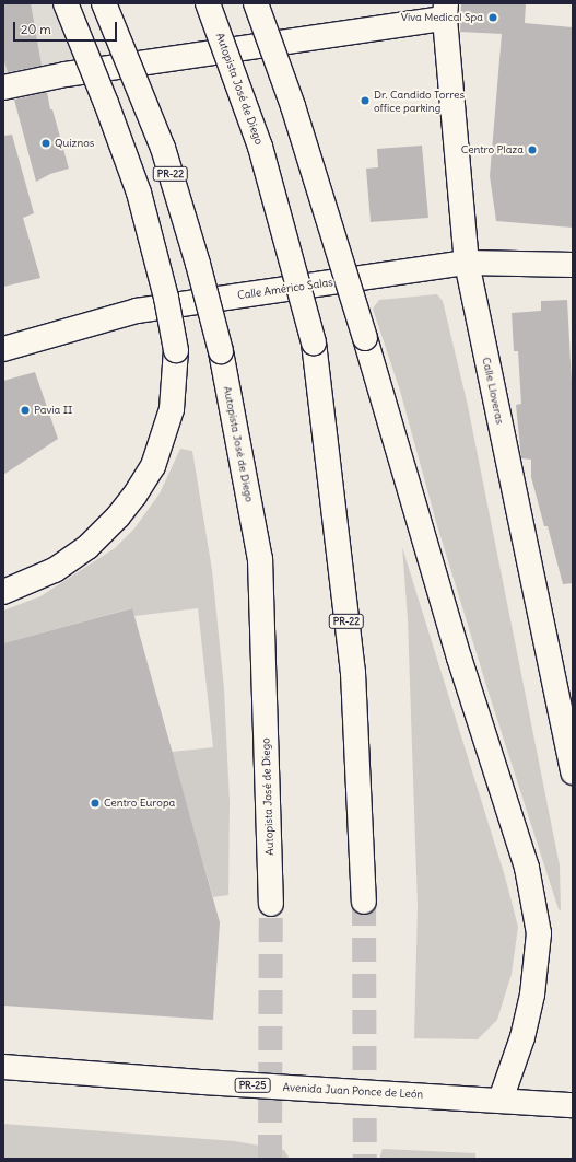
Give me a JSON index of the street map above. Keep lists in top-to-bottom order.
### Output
{
  "streets": {
    "main road": [
      "Autopista José de Diego",
      "PR-22",
      "Calle Américo Salas",
      "Calle Lloveras",
      "PR-25",
      "Avenida Juan Ponce de León"
    ]
  },
  "crossings": [
    ["Calle Américo Salas", "Calle Lloveras"]
  ],
  "places": [
    "Viva Medical Spa",
    "Dr. Candido Torres office parking",
    "Quiznos",
    "Centro Plaza",
    "Pavia II",
    "Centro Europa"
  ],
  "scale_bar": "20 m"
}
